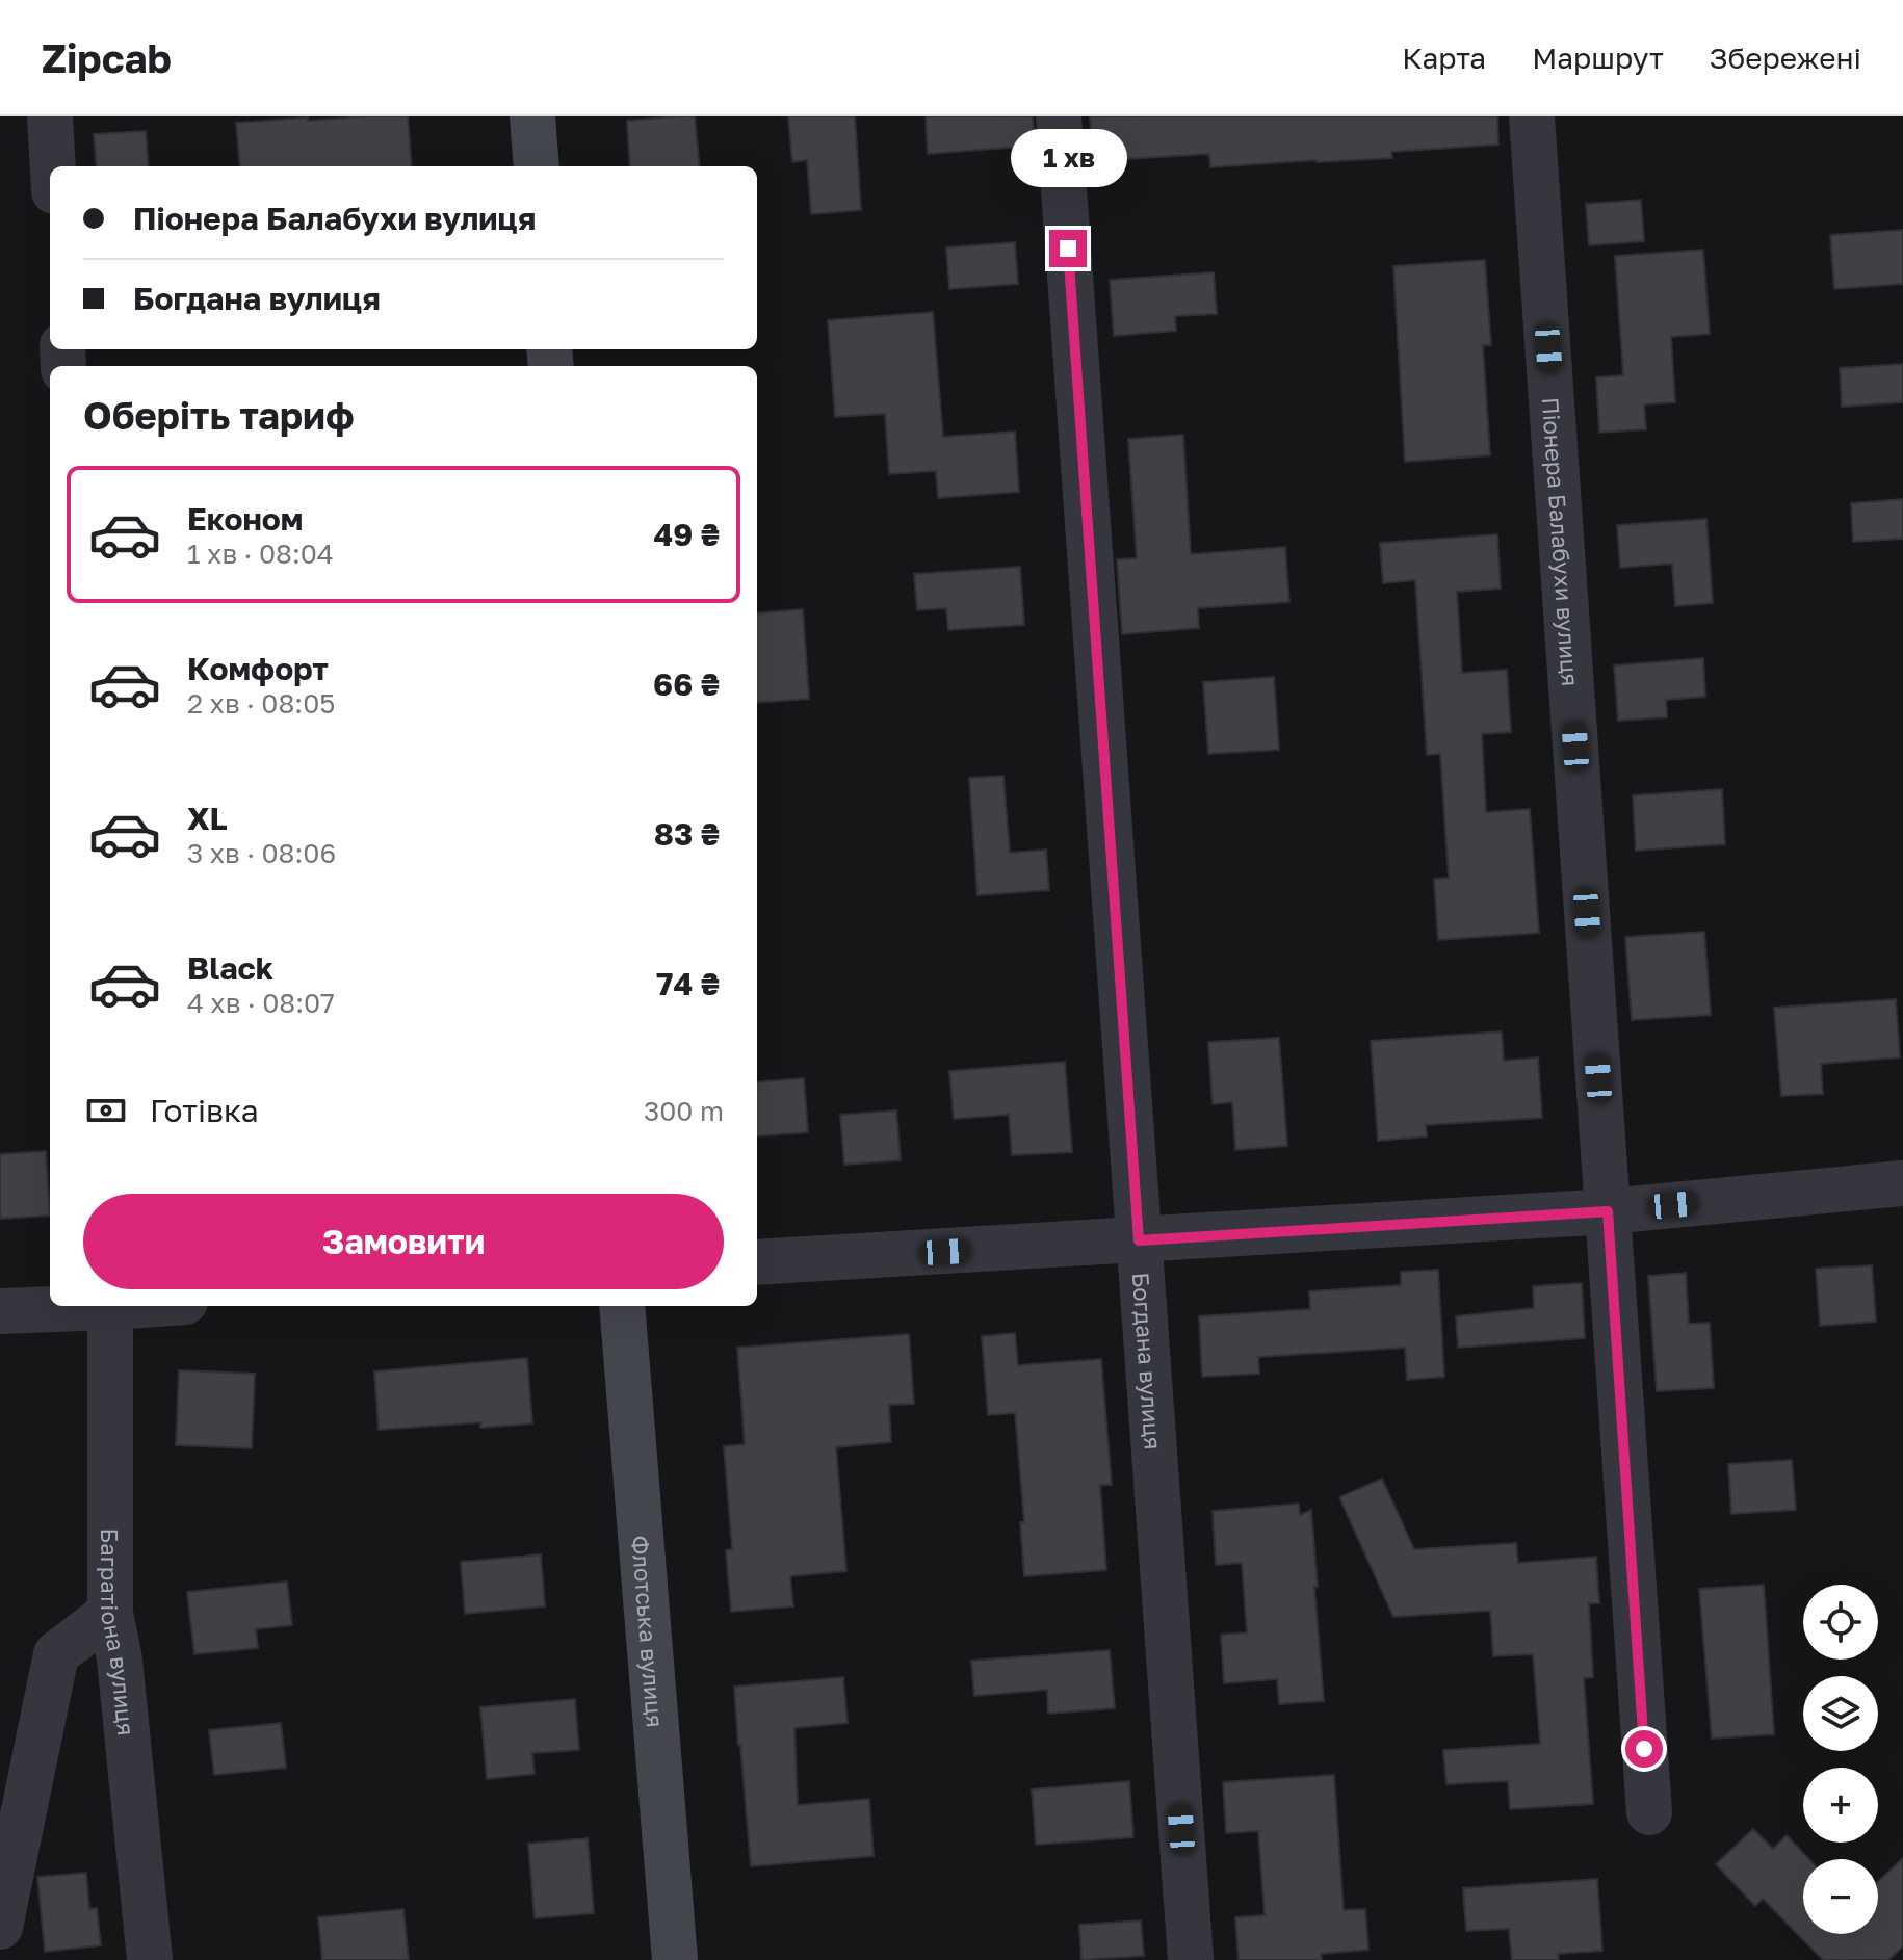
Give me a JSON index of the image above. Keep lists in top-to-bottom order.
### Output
{
  "streets": {
    "street": [
      "Піонера Балабухи вулиця",
      "Богдана вулиця",
      "Флотська вулиця",
      "Багратіона вулиця"
    ]
  },
  "page": {
    "header": "Zipcab",
    "nav": ["Карта", "Маршрут", "Збережені"],
    "bubble": "1 хв",
    "banner": ["Піонера Балабухи вулиця", "Богдана вулиця"],
    "heading": "Оберіть тариф",
    "list": [
      {
        "name": "Економ",
        "note": "1 хв · 08:04",
        "value": "49 ₴"
      },
      {
        "name": "Комфорт",
        "note": "2 хв · 08:05",
        "value": "66 ₴"
      },
      {
        "name": "XL",
        "note": "3 хв · 08:06",
        "value": "83 ₴"
      },
      {
        "name": "Black",
        "note": "4 хв · 08:07",
        "value": "74 ₴"
      }
    ],
    "pay": ["Готівка", "300 m"],
    "buttons": "Замовити",
    "map_buttons": ["+", "−"]
  }
}
